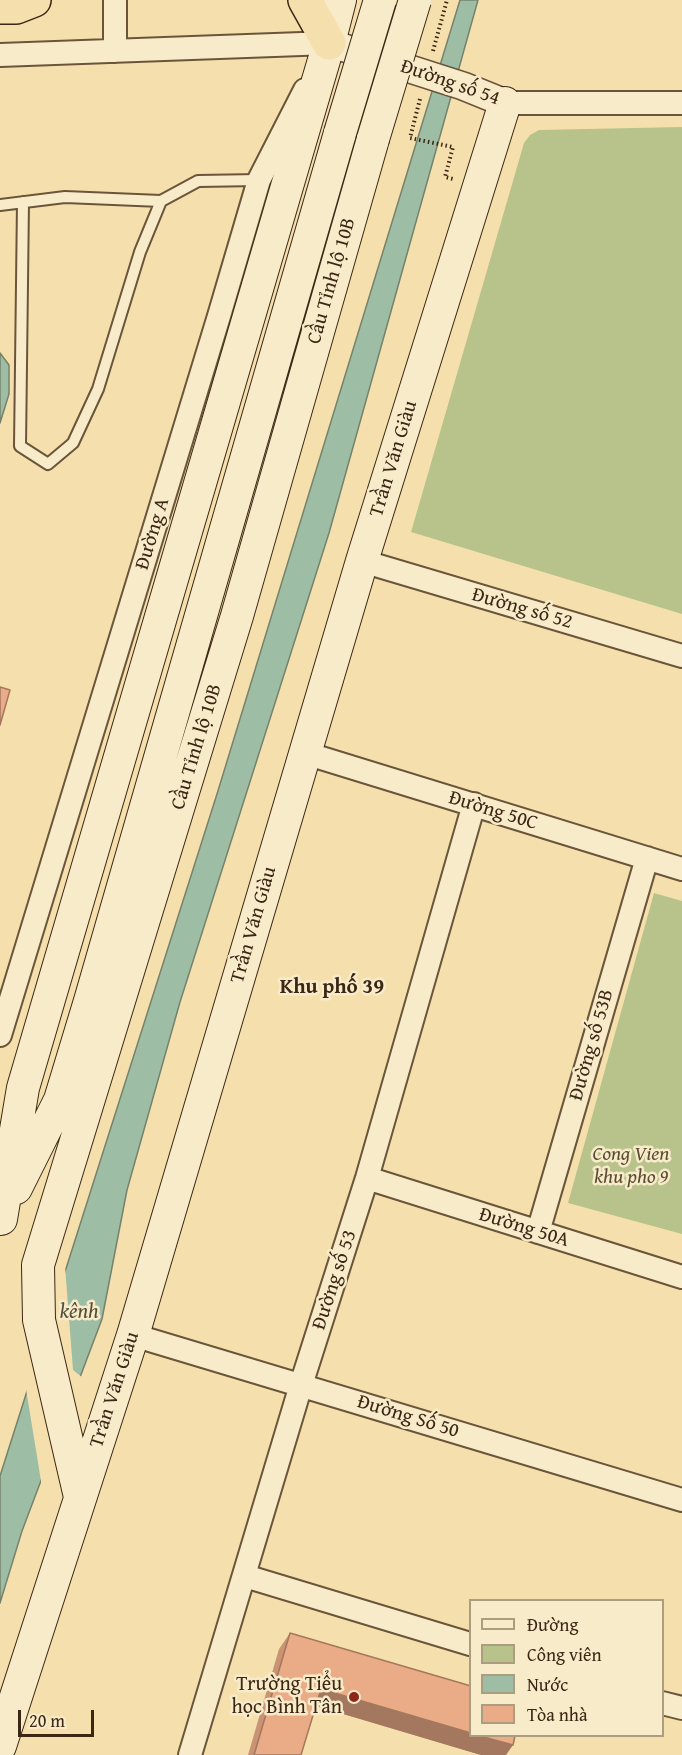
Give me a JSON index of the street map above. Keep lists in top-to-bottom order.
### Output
{
  "streets": {
    "main road": ["Cầu Tỉnh lộ 10B", "Trần Văn Giàu"],
    "street": [
      "Đường số 54",
      "Đường A",
      "Đường số 52",
      "Đường 50C",
      "Đường số 53B",
      "Đường 50A",
      "Đường số 53",
      "Đường Số 50"
    ]
  },
  "crossings": [
    ["Đường số 54", "Trần Văn Giàu"],
    ["Đường số 54", "Đường A"],
    ["Cầu Tỉnh lộ 10B", "Trần Văn Giàu"],
    ["Trần Văn Giàu", "Đường số 52"],
    ["Trần Văn Giàu", "Đường 50C"],
    ["Trần Văn Giàu", "Đường Số 50"],
    ["Đường 50C", "Đường số 53B"],
    ["Đường 50C", "Đường số 53"],
    ["Đường số 53B", "Đường 50A"],
    ["Đường 50A", "Đường số 53"],
    ["Đường số 53", "Đường Số 50"]
  ],
  "districts": ["Khu phố 39"],
  "water": ["kênh"],
  "parks": ["Cong Vien khu pho 9"],
  "places": ["Trường Tiểu học Bình Tân"],
  "legend": [
    "Đường",
    "Công viên",
    "Nước",
    "Tòa nhà"
  ],
  "scale_bar": "20 m"
}
